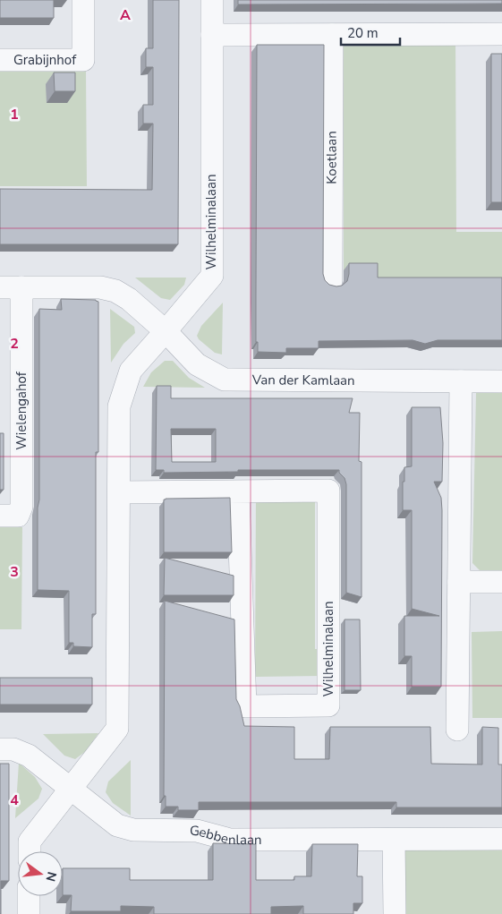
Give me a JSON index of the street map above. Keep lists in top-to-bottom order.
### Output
{
  "streets": {
    "street": [
      "Grabijnhof",
      "Koetlaan",
      "Wilhelminalaan",
      "Van der Kamlaan",
      "Wielengahof",
      "Gebbenlaan"
    ]
  },
  "crossings": [
    ["Wilhelminalaan", "Van der Kamlaan"],
    ["Wilhelminalaan", "Wielengahof"],
    ["Wilhelminalaan", "Gebbenlaan"],
    ["Van der Kamlaan", "Wielengahof"]
  ],
  "scale_bar": "20 m",
  "north": "right",
  "grid": {
    "columns": ["A"],
    "rows": [
      "1",
      "2",
      "3",
      "4"
    ]
  }
}
